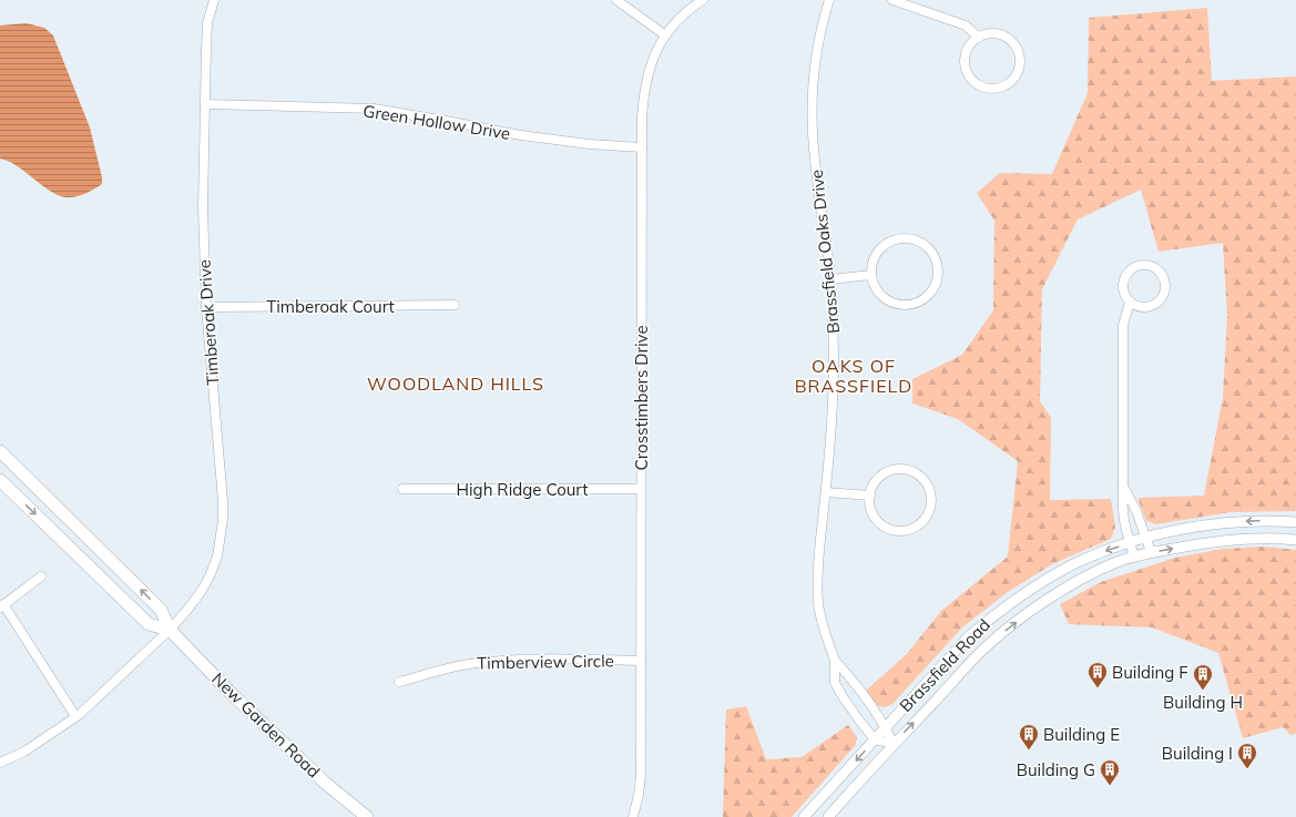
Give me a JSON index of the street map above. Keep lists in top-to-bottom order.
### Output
{
  "streets": {
    "main road": ["New Garden Road"],
    "street": [
      "Green Hollow Drive",
      "Brassfield Oaks Drive",
      "Timberoak Court",
      "Timberoak Drive",
      "Crosstimbers Drive",
      "High Ridge Court",
      "Timberview Circle",
      "Brassfield Road"
    ]
  },
  "crossings": [
    ["Green Hollow Drive", "Timberoak Drive"],
    ["Green Hollow Drive", "Crosstimbers Drive"],
    ["Brassfield Oaks Drive", "Brassfield Road"],
    ["Timberoak Court", "Timberoak Drive"],
    ["Timberoak Drive", "New Garden Road"],
    ["Crosstimbers Drive", "High Ridge Court"],
    ["Crosstimbers Drive", "Timberview Circle"]
  ],
  "districts": ["OAKS OF BRASSFIELD", "WOODLAND HILLS"],
  "places": {
    "building": [
      "Building F",
      "Building H",
      "Building E",
      "Building I",
      "Building G"
    ]
  }
}
